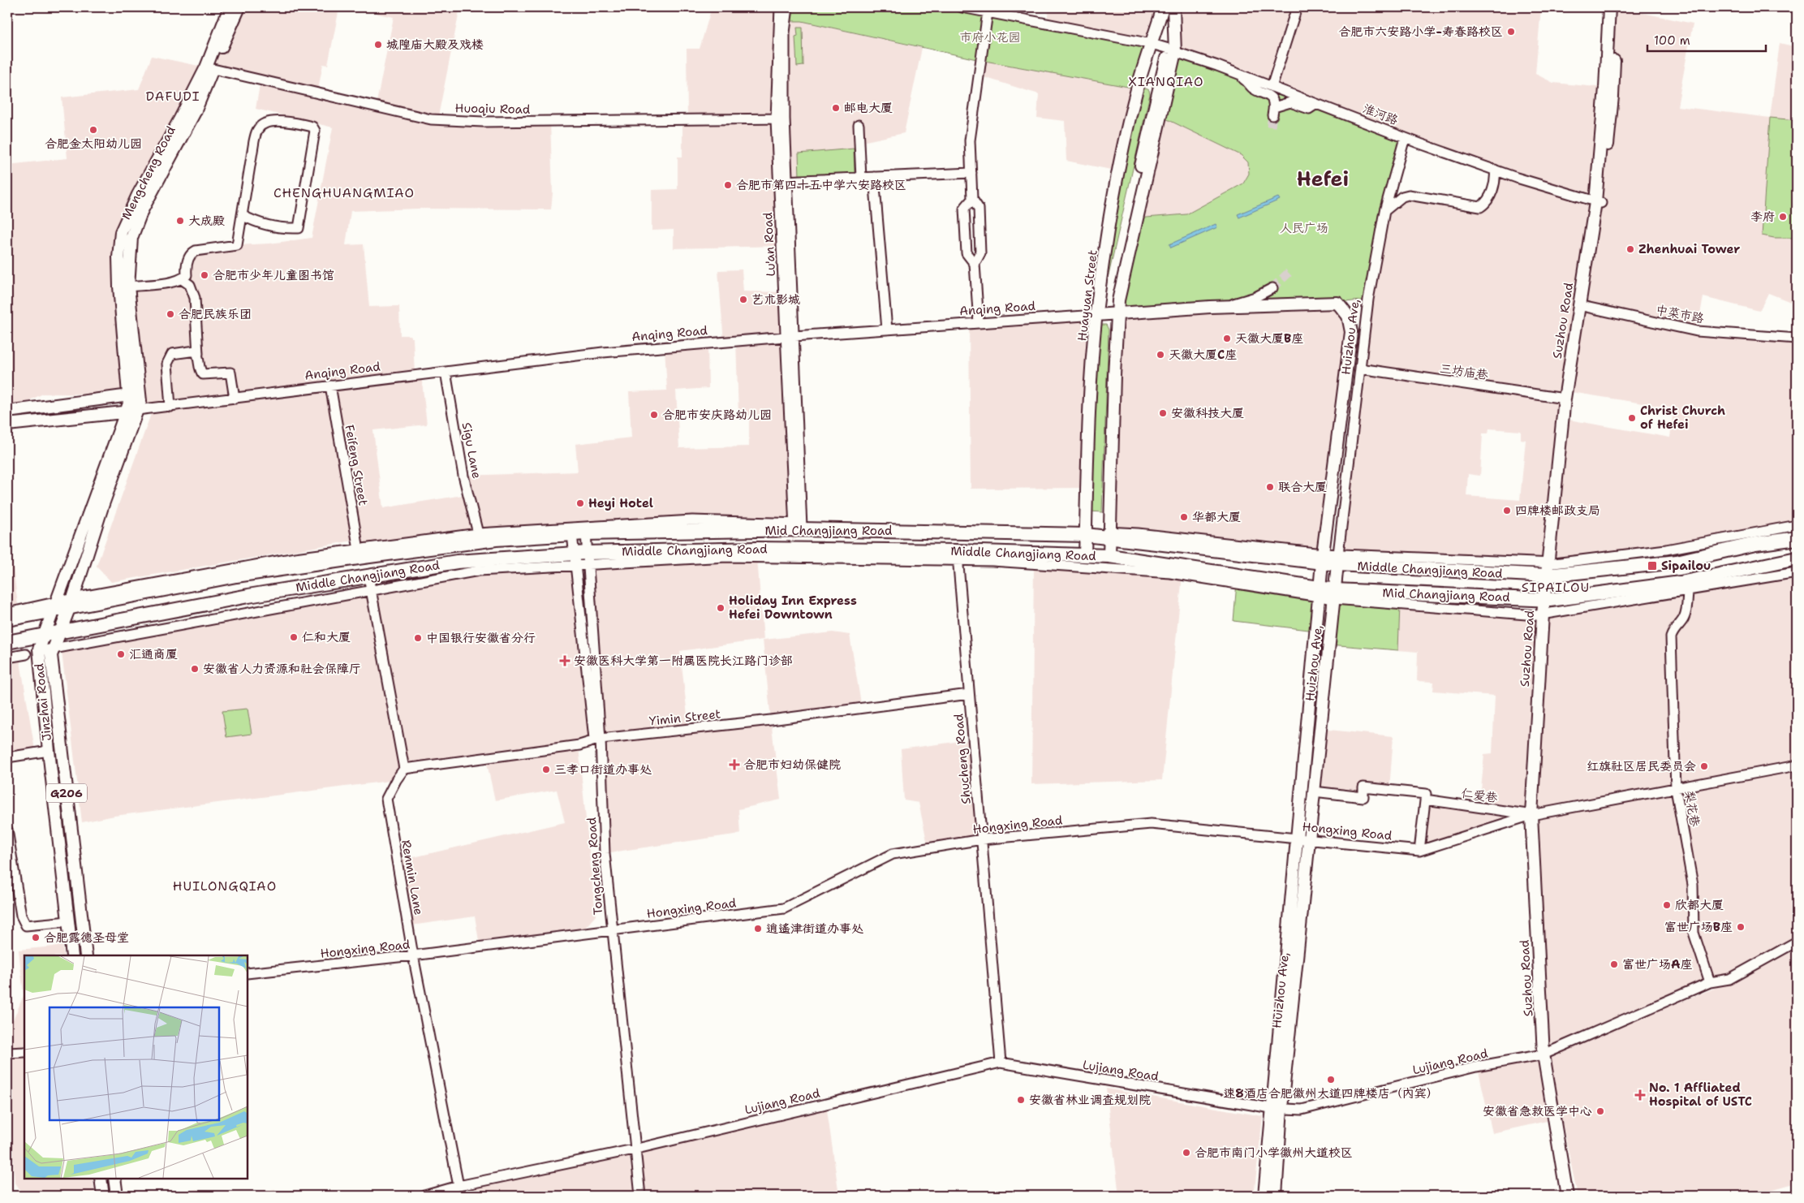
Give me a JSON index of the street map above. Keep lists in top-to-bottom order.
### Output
{
  "streets": {
    "highway": ["Mid Changjiang Road", "Middle Changjiang Road"],
    "main road": [
      "Mengcheng Road",
      "Huayuan Street",
      "Anqing Road",
      "Suzhou Road",
      "Huizhou Ave,",
      "Jinzhai Road",
      "G206"
    ],
    "street": [
      "Huoqiu Road",
      "淮河路",
      "Lu'an Road",
      "中菜市路",
      "三坊庙巷",
      "Sigu Lane",
      "Feifeng Street",
      "Yimin Street",
      "Shucheng Road",
      "仁爱巷",
      "梨花巷",
      "Hongxing Road",
      "Tongcheng Road",
      "Renmin Lane",
      "Lujiang Road"
    ]
  },
  "crossings": [
    ["Huoqiu Road", "Mengcheng Road"],
    ["Huoqiu Road", "Lu'an Road"],
    ["淮河路", "Huayuan Street"],
    ["淮河路", "Suzhou Road"],
    ["淮河路", "Huizhou Ave,"],
    ["Mengcheng Road", "Anqing Road"],
    ["Mengcheng Road", "Jinzhai Road"],
    ["Lu'an Road", "Anqing Road"],
    ["Lu'an Road", "Mid Changjiang Road"],
    ["Huayuan Street", "Anqing Road"],
    ["Huayuan Street", "Mid Changjiang Road"],
    ["Huayuan Street", "Middle Changjiang Road"],
    ["Anqing Road", "Huizhou Ave,"],
    ["Anqing Road", "Sigu Lane"],
    ["Anqing Road", "Feifeng Street"],
    ["Anqing Road", "Jinzhai Road"],
    ["中菜市路", "Suzhou Road"],
    ["Suzhou Road", "三坊庙巷"],
    ["Suzhou Road", "Mid Changjiang Road"],
    ["Suzhou Road", "Middle Changjiang Road"],
    ["Suzhou Road", "仁爱巷"],
    ["Suzhou Road", "Hongxing Road"],
    ["Suzhou Road", "Lujiang Road"],
    ["Huizhou Ave,", "三坊庙巷"],
    ["Huizhou Ave,", "Mid Changjiang Road"],
    ["Huizhou Ave,", "Middle Changjiang Road"],
    ["Huizhou Ave,", "仁爱巷"],
    ["Huizhou Ave,", "Hongxing Road"],
    ["Huizhou Ave,", "Lujiang Road"],
    ["Mid Changjiang Road", "Middle Changjiang Road"],
    ["Mid Changjiang Road", "Tongcheng Road"],
    ["Middle Changjiang Road", "Jinzhai Road"],
    ["Middle Changjiang Road", "Shucheng Road"],
    ["Middle Changjiang Road", "Tongcheng Road"],
    ["Yimin Street", "Shucheng Road"],
    ["Yimin Street", "Tongcheng Road"],
    ["Yimin Street", "Renmin Lane"],
    ["Shucheng Road", "Hongxing Road"],
    ["Shucheng Road", "Lujiang Road"],
    ["仁爱巷", "Hongxing Road"],
    ["梨花巷", "Hongxing Road"],
    ["梨花巷", "Lujiang Road"],
    ["Hongxing Road", "Tongcheng Road"],
    ["Hongxing Road", "Renmin Lane"],
    ["Tongcheng Road", "Lujiang Road"],
    ["Renmin Lane", "Lujiang Road"]
  ],
  "districts": [
    "XIANQIAO",
    "DAFUDI",
    "Hefei",
    "CHENGHUANGMIAO",
    "SIPAILOU",
    "HUILONGQIAO"
  ],
  "parks": ["市府小花园", "人民广场"],
  "places": {
    "other": [
      "合肥市六安路小学-寿春路校区",
      "城隍庙大殿及戏楼",
      "邮电大厦",
      "合肥金太阳幼儿园",
      "合肥市第四十五中学六安路校区",
      "李府",
      "大成殿",
      "Zhenhuai Tower",
      "合肥市少年儿童图书馆",
      "艺术影城",
      "合肥民族乐团",
      "天徽大厦B座",
      "天徽大厦C座",
      "安徽科技大厦",
      "合肥市安庆路幼儿园",
      "Christ Church of Hefei",
      "联合大厦",
      "Heyi Hotel",
      "四牌楼邮政支局",
      "华都大厦",
      "Holiday Inn Express Hefei Downtown",
      "仁和大厦",
      "中国银行安徽省分行",
      "汇通商厦",
      "安徽省人力资源和社会保障厅",
      "红旗社区居民委员会",
      "三孝口街道办事处",
      "欣都大厦",
      "富世广场B座",
      "逍遥津街道办事处",
      "合肥露德圣母堂",
      "富世广场A座",
      "速8酒店合肥徽州大道四牌楼店（内宾）",
      "安徽省林业调查规划院",
      "安徽省急救医学中心",
      "合肥市南门小学徽州大道校区"
    ],
    "transit": ["Sipailou"],
    "health": ["安徽医科大学第一附属医院长江路门诊部", "合肥市妇幼保健院", "No. 1 Affliated Hospital of USTC"]
  },
  "scale_bar": "100 m"
}
